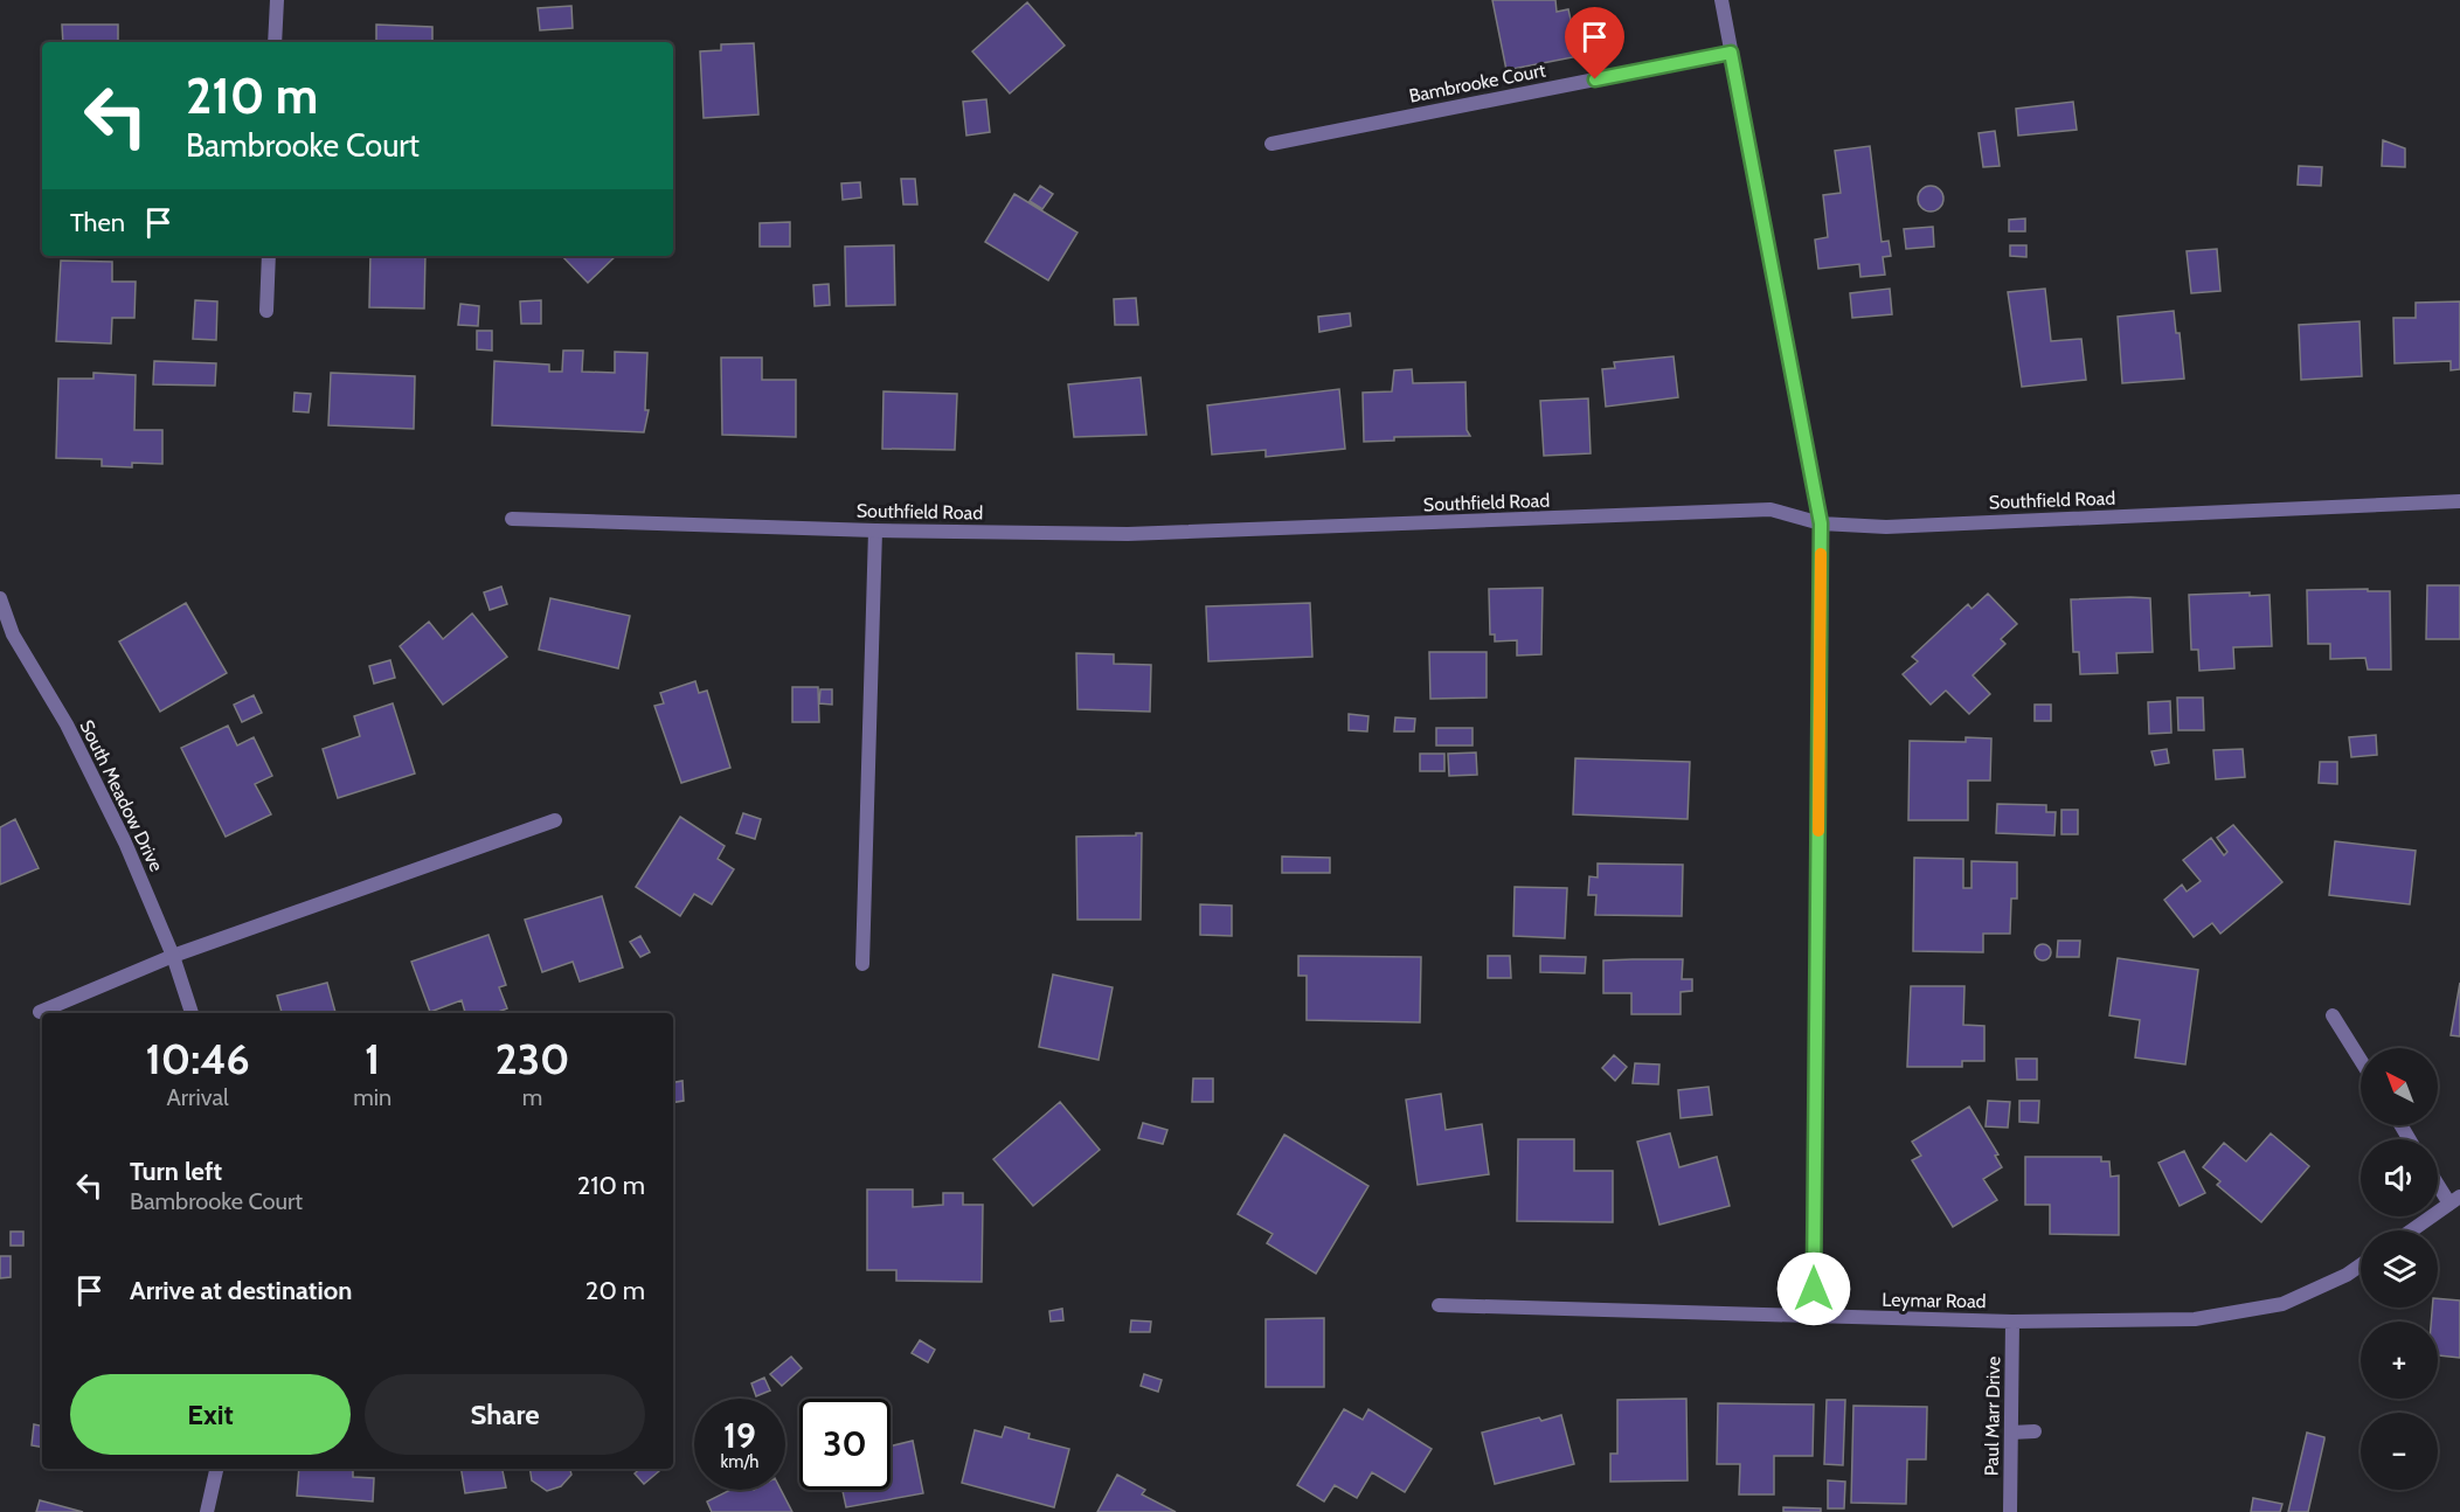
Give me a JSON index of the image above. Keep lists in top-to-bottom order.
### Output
{
  "streets": {
    "street": [
      "Bambrooke Court",
      "Southfield Road",
      "South Meadow Drive",
      "Leymar Road",
      "Paul Marr Drive"
    ]
  },
  "crossings": [
    ["Leymar Road", "Paul Marr Drive"]
  ],
  "north": "top left",
  "page": {
    "turn": ["210 m", "Bambrooke Court"],
    "then": "Then",
    "eta": [
      "10:46",
      "Arrival",
      "1",
      "min",
      "230",
      "m"
    ],
    "map_buttons": ["+", "−"],
    "list": [
      {
        "name": "Turn left",
        "note": "Bambrooke Court",
        "value": "210 m"
      },
      {
        "name": "Arrive at destination",
        "value": "20 m"
      }
    ],
    "buttons": ["Exit", "Share"],
    "speed": "19 km/h",
    "limit": "30"
  }
}
